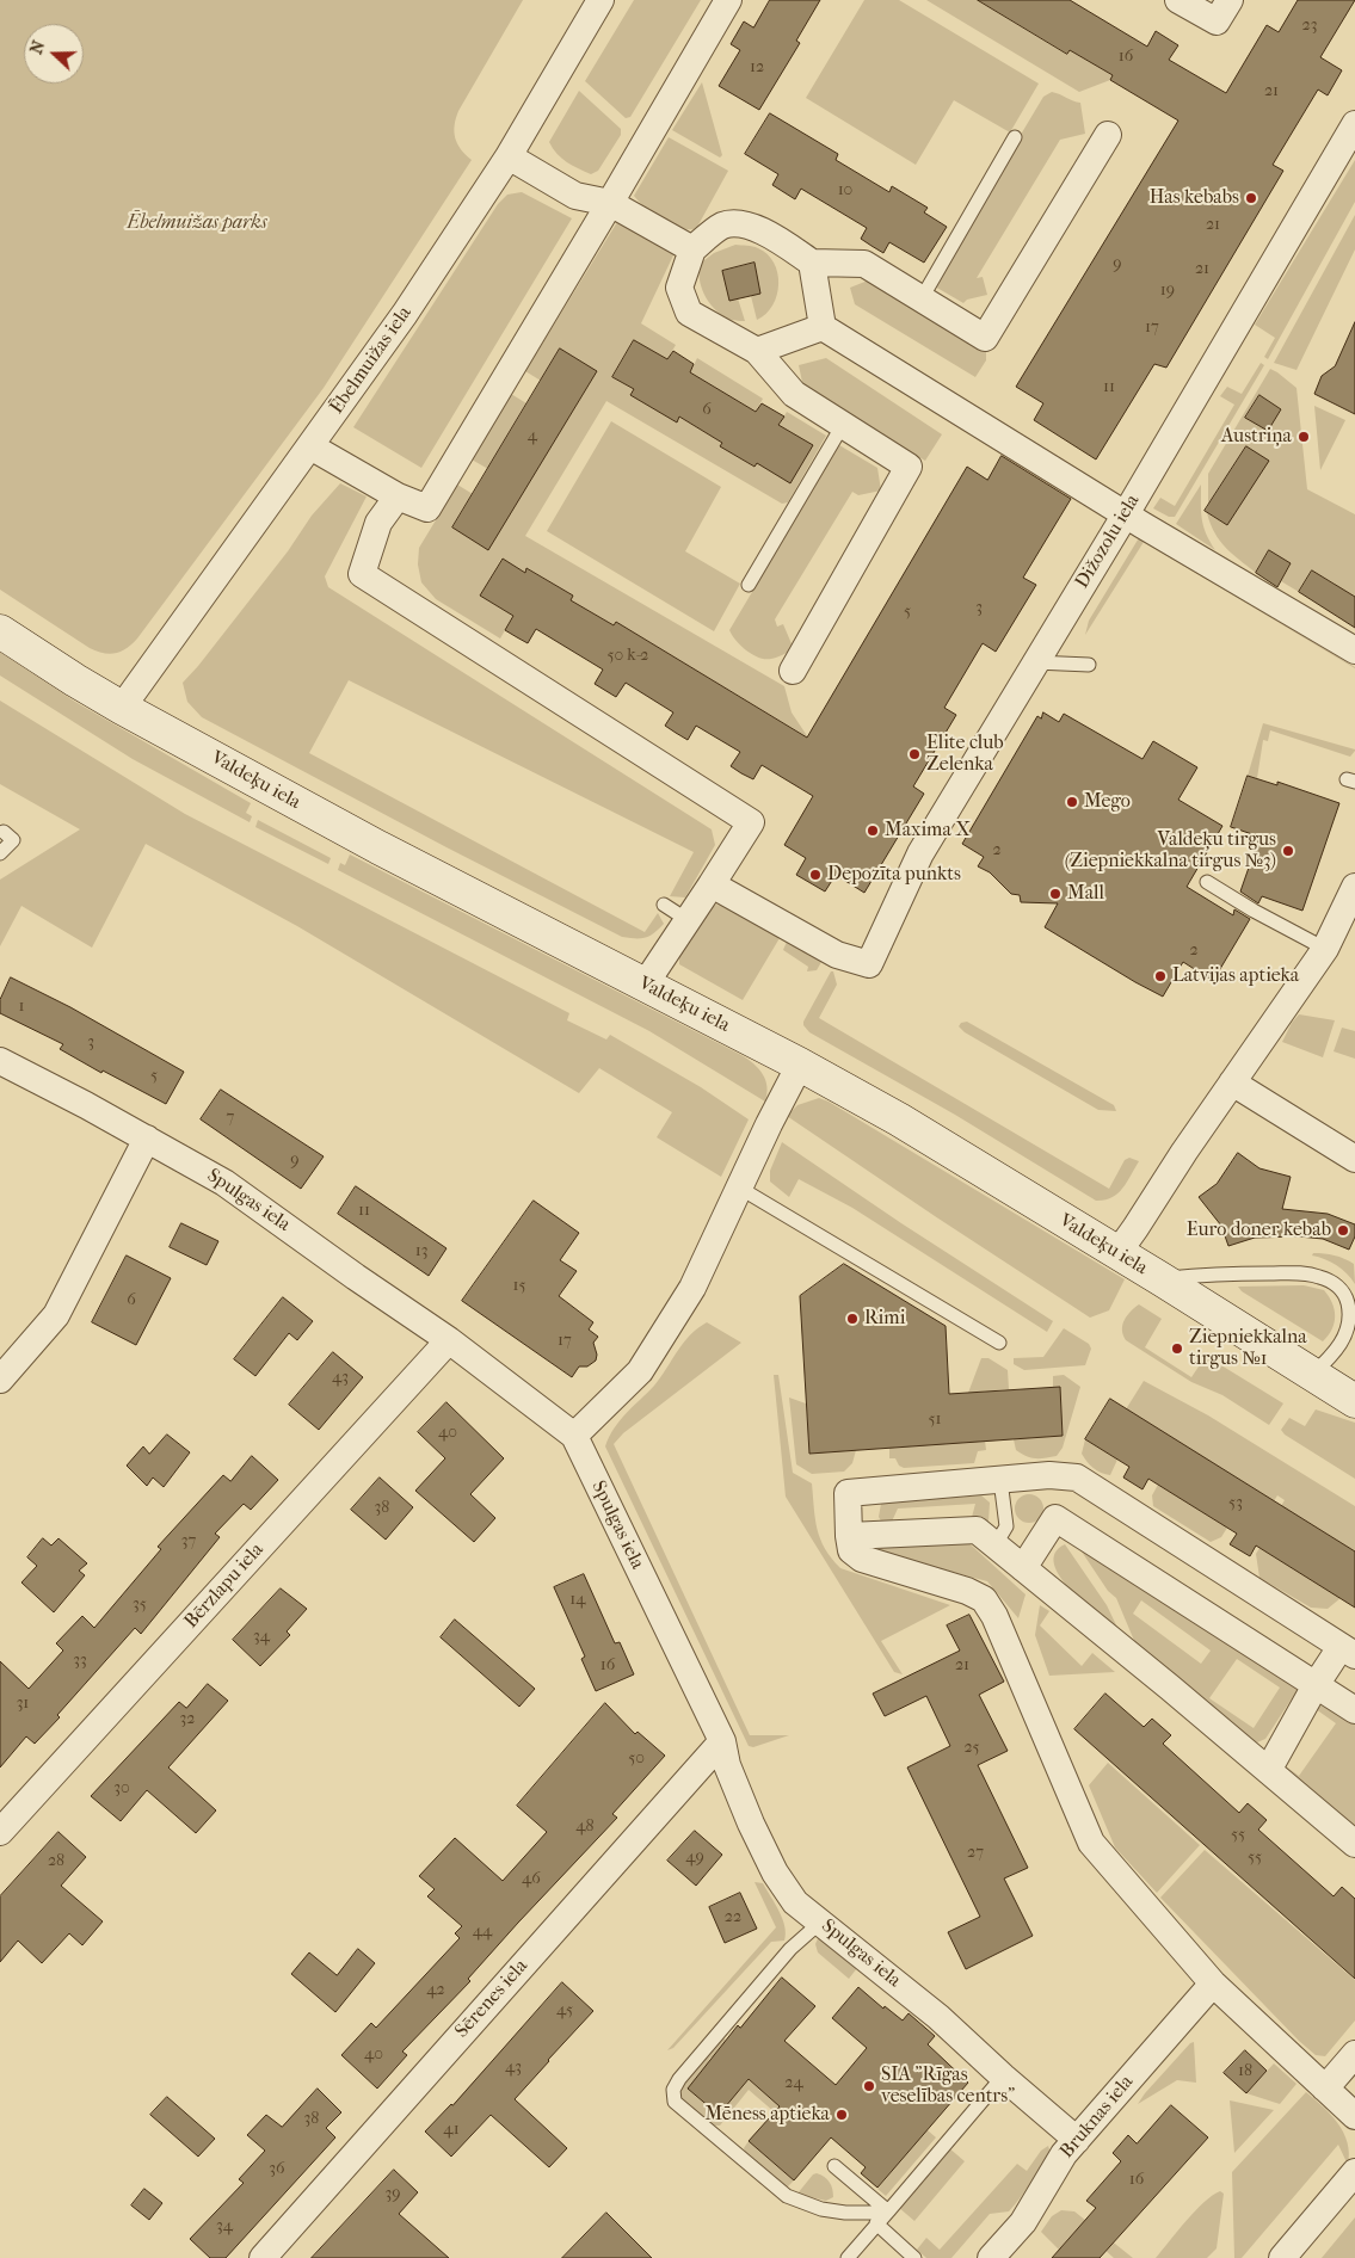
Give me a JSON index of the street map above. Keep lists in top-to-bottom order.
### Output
{
  "streets": {
    "street": [
      "Ēbelmuižas iela",
      "Dižozolu iela",
      "Valdeķu iela",
      "Spulgas iela",
      "Bērzlapu iela",
      "Sērenes iela",
      "Bruknas iela"
    ]
  },
  "crossings": [
    ["Ēbelmuižas iela", "Valdeķu iela"],
    ["Spulgas iela", "Bērzlapu iela"],
    ["Spulgas iela", "Sērenes iela"],
    ["Spulgas iela", "Bruknas iela"]
  ],
  "parks": ["Ēbelmuižas parks"],
  "places": [
    "Has kebabs",
    "Austriņa",
    "Elite club Zelenka",
    "Mego",
    "Maxima X",
    "Valdeķu tirgus (Ziepniekkalna tirgus №3)",
    "Depozīta punkts",
    "Mall",
    "Latvijas aptieka",
    "Euro doner kebab",
    "Rimi",
    "Ziepniekkalna tirgus №1",
    "SIA \"Rīgas veselības centrs\"",
    "Mēness aptieka"
  ],
  "house_numbers": [
    "23",
    "16",
    "12",
    "21",
    "10",
    "21",
    "9",
    "21",
    "19",
    "17",
    "11",
    "6",
    "4",
    "3",
    "5",
    "50 k-2",
    "2",
    "2",
    "1",
    "3",
    "5",
    "7",
    "9",
    "11",
    "13",
    "15",
    "6",
    "17",
    "43",
    "51",
    "40",
    "53",
    "38",
    "37",
    "14",
    "35",
    "34",
    "33",
    "16",
    "21",
    "31",
    "32",
    "25",
    "50",
    "30",
    "48",
    "55",
    "27",
    "49",
    "55",
    "28",
    "46",
    "22",
    "44",
    "42",
    "45",
    "40",
    "43",
    "18",
    "24",
    "38",
    "41",
    "36",
    "16",
    "39",
    "34"
  ],
  "north": "left"
}
